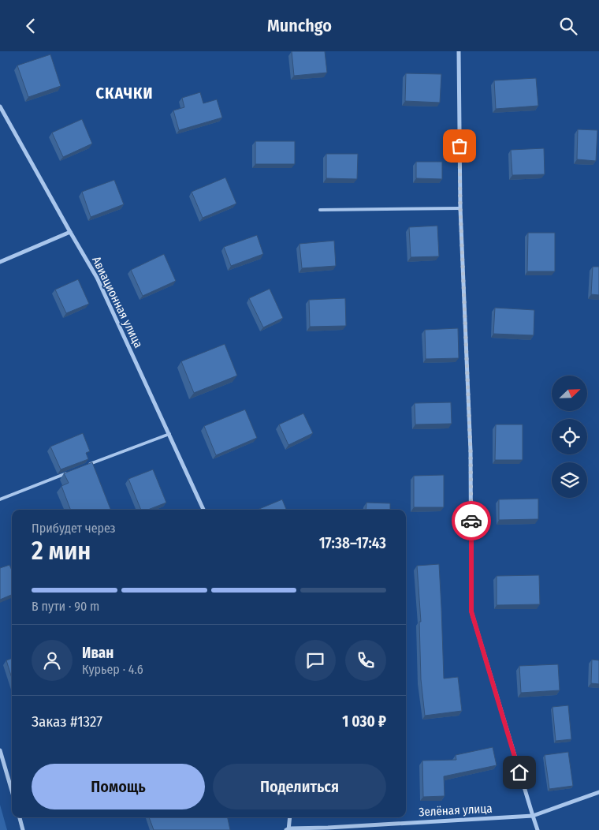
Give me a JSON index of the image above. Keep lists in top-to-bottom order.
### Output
{
  "streets": {
    "street": ["Авиационная улица", "Зелёная улица"]
  },
  "districts": ["СКАЧКИ"],
  "north": "top right",
  "page": {
    "header": "Munchgo",
    "heading": ["2 мин", "Прибудет через", "17:38–17:43"],
    "panel": [
      "Иван",
      "Курьер · 4.6",
      "Заказ #1327",
      "1 030 ₽"
    ],
    "bar": "В пути · 90 m",
    "buttons": ["Помощь", "Поделиться"]
  }
}
